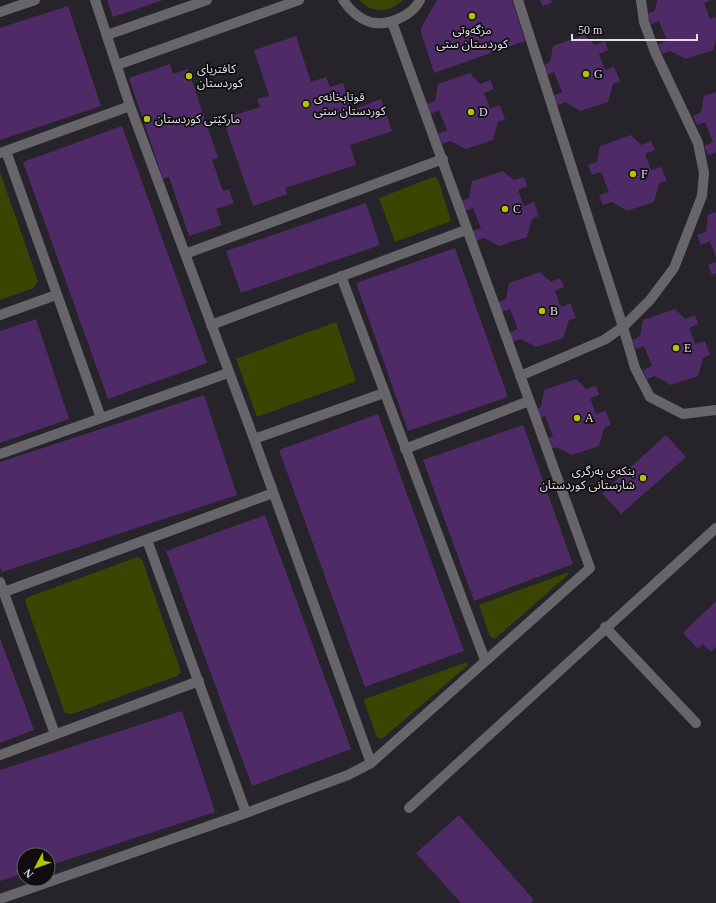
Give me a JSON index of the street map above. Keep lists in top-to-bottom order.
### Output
{
  "places": [
    "مزگەوتی کوردستان ستی",
    "G",
    "کافتریای کوردستان",
    "قوتابخانەی کوردستان ستی",
    "D",
    "مارکێتی کوردستان",
    "F",
    "C",
    "B",
    "E",
    "A",
    "بنکەی بەرگری شارستانی کوردستان"
  ],
  "scale_bar": "50 m",
  "north": "bottom left"
}
